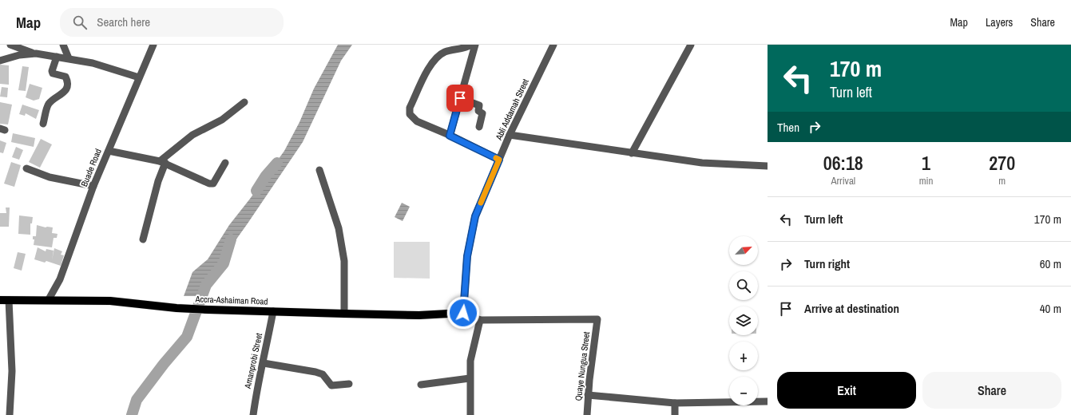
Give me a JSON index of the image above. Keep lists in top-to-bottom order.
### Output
{
  "streets": {
    "main road": ["Accra-Ashaiman Road"],
    "street": [
      "Abli Addamah Street",
      "Buade Road",
      "Amanprobi Street",
      "Quaye Nungua Street"
    ]
  },
  "crossings": [
    ["Abli Addamah Street", "Accra-Ashaiman Road"],
    ["Buade Road", "Accra-Ashaiman Road"],
    ["Accra-Ashaiman Road", "Amanprobi Street"]
  ],
  "north": "top right",
  "page": {
    "header": "Map",
    "search": "Search here",
    "nav": ["Map", "Layers", "Share"],
    "turn": ["170 m", "Turn left"],
    "then": "Then",
    "eta": [
      "06:18",
      "Arrival",
      "1",
      "min",
      "270",
      "m"
    ],
    "list": [
      {
        "name": "Turn left",
        "value": "170 m"
      },
      {
        "name": "Turn right",
        "value": "60 m"
      },
      {
        "name": "Arrive at destination",
        "value": "40 m"
      }
    ],
    "map_buttons": ["+", "−"],
    "buttons": ["Exit", "Share"]
  }
}
